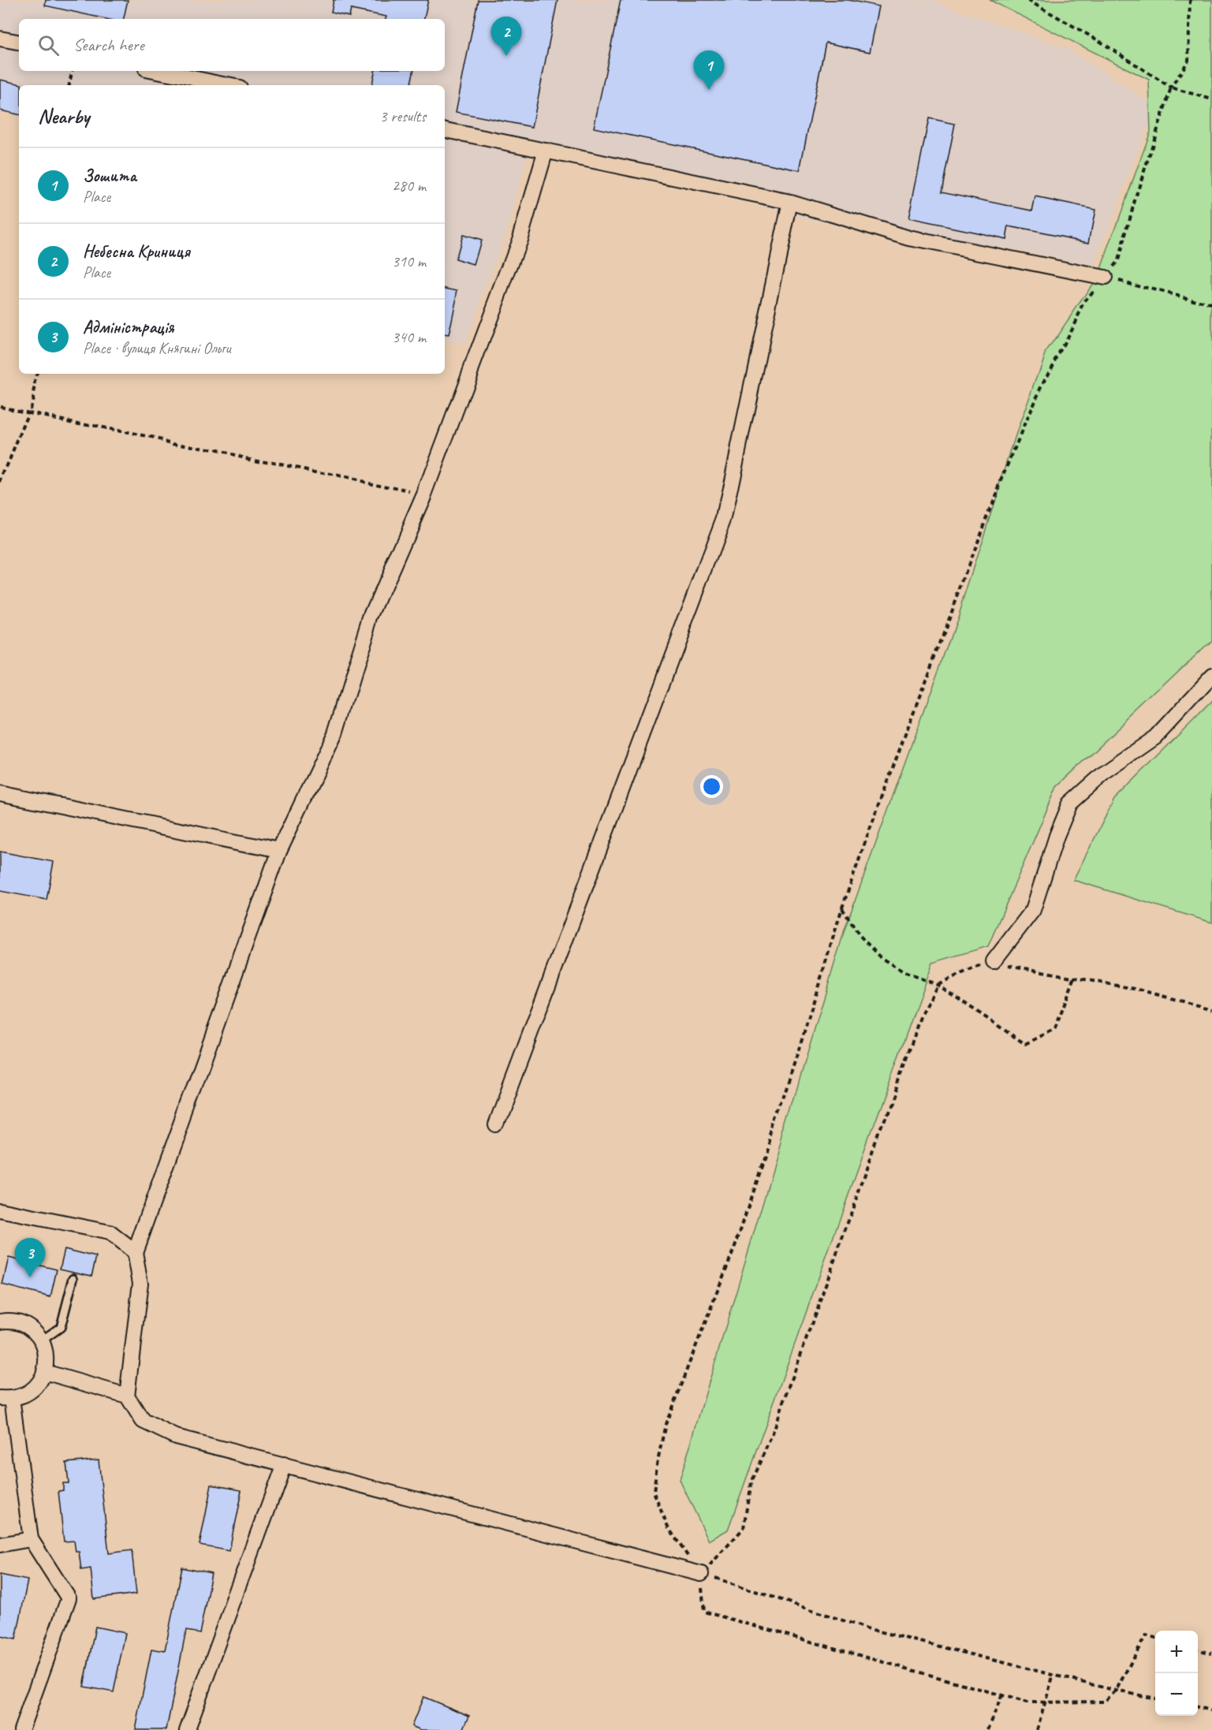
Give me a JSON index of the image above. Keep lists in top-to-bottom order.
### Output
{
  "page": {
    "pins": ["2", "1", "3"],
    "search": "Search here",
    "heading": ["Nearby", "3 results"],
    "list": [
      {
        "mark": "1",
        "name": "Зошита",
        "note": "Place",
        "value": "280 m"
      },
      {
        "mark": "2",
        "name": "Небесна Криниця",
        "note": "Place",
        "value": "310 m"
      },
      {
        "mark": "3",
        "name": "Адміністрація",
        "note": "Place · вулиця Княгині Ольги",
        "value": "340 m"
      }
    ],
    "map_buttons": ["+", "−"]
  }
}
